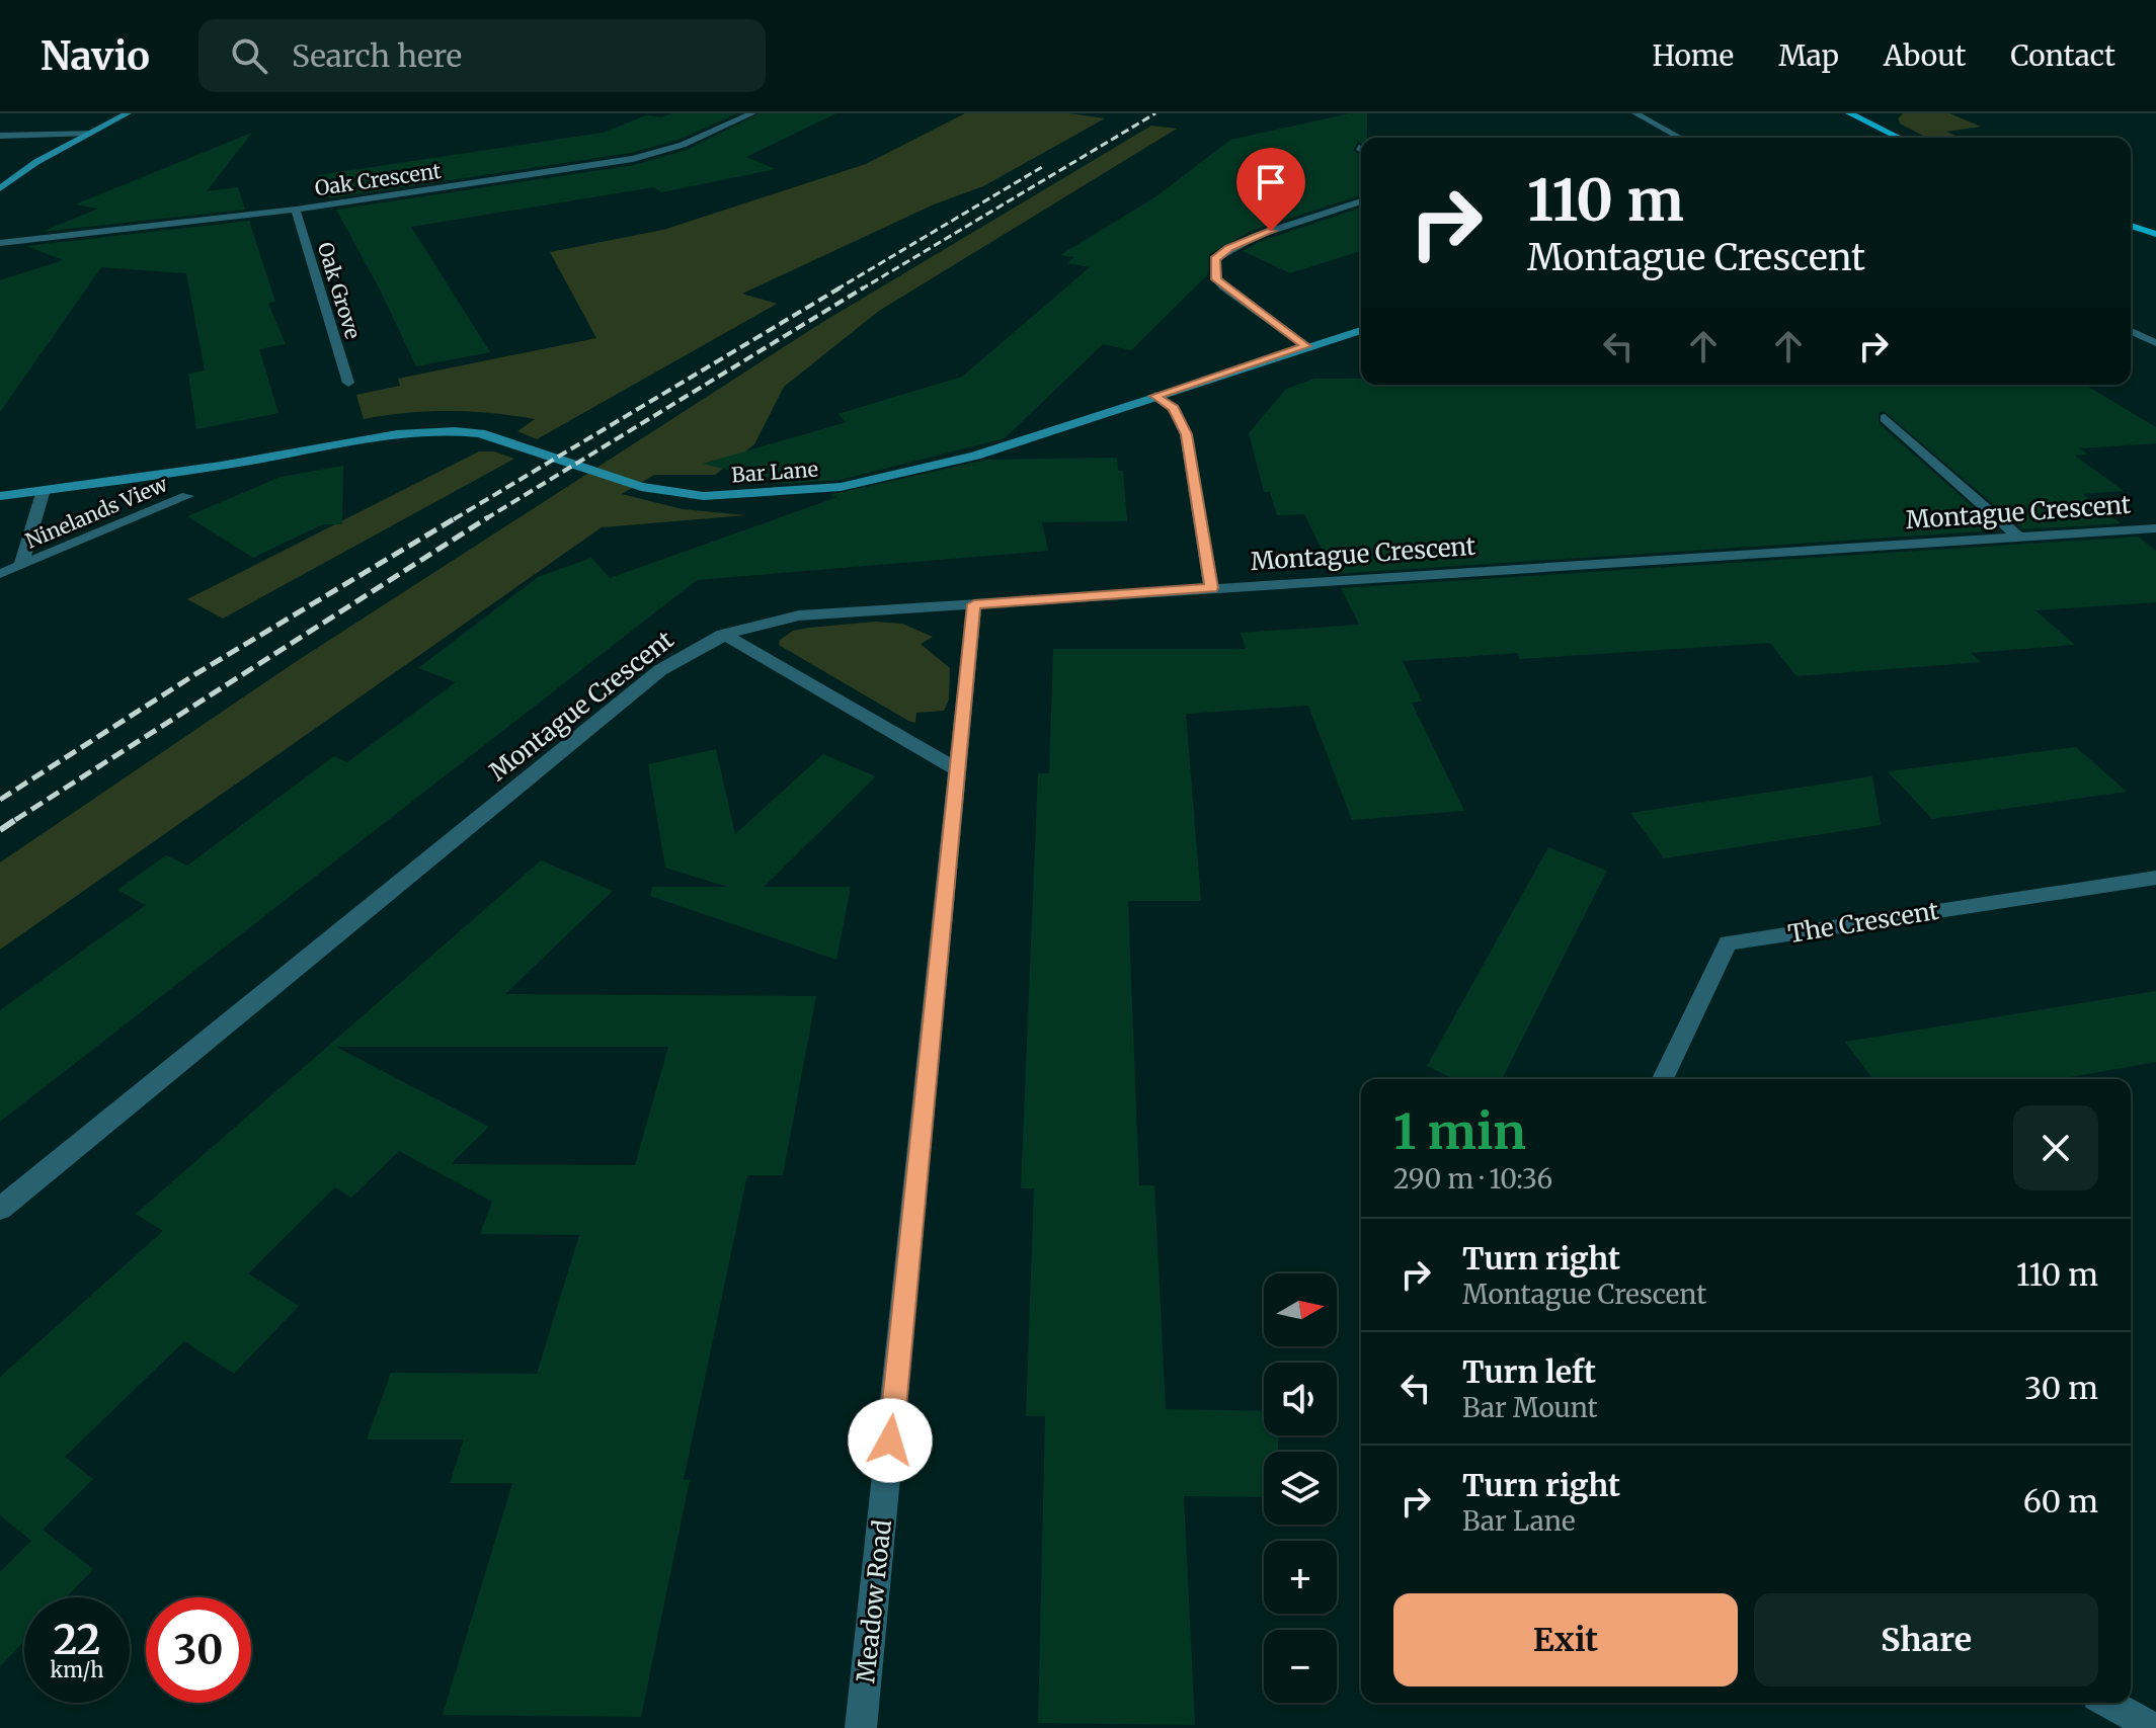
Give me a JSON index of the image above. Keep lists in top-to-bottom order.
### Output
{
  "streets": {
    "street": [
      "Oak Crescent",
      "Oak Grove",
      "Bar Lane",
      "Ninelands View",
      "Montague Crescent",
      "The Crescent",
      "Meadow Road"
    ]
  },
  "crossings": [
    ["Oak Crescent", "Oak Grove"],
    ["Bar Lane", "Ninelands View"],
    ["Montague Crescent", "Meadow Road"]
  ],
  "north": "right",
  "page": {
    "header": "Navio",
    "search": "Search here",
    "nav": [
      "Home",
      "Map",
      "About",
      "Contact"
    ],
    "turn": ["110 m", "Montague Crescent"],
    "heading": ["1 min", "290 m · 10:36"],
    "list": [
      {
        "name": "Turn right",
        "note": "Montague Crescent",
        "value": "110 m"
      },
      {
        "name": "Turn left",
        "note": "Bar Mount",
        "value": "30 m"
      },
      {
        "name": "Turn right",
        "note": "Bar Lane",
        "value": "60 m"
      }
    ],
    "map_buttons": ["+", "−"],
    "buttons": ["Exit", "Share"],
    "speed": "22 km/h",
    "limit": "30"
  }
}
